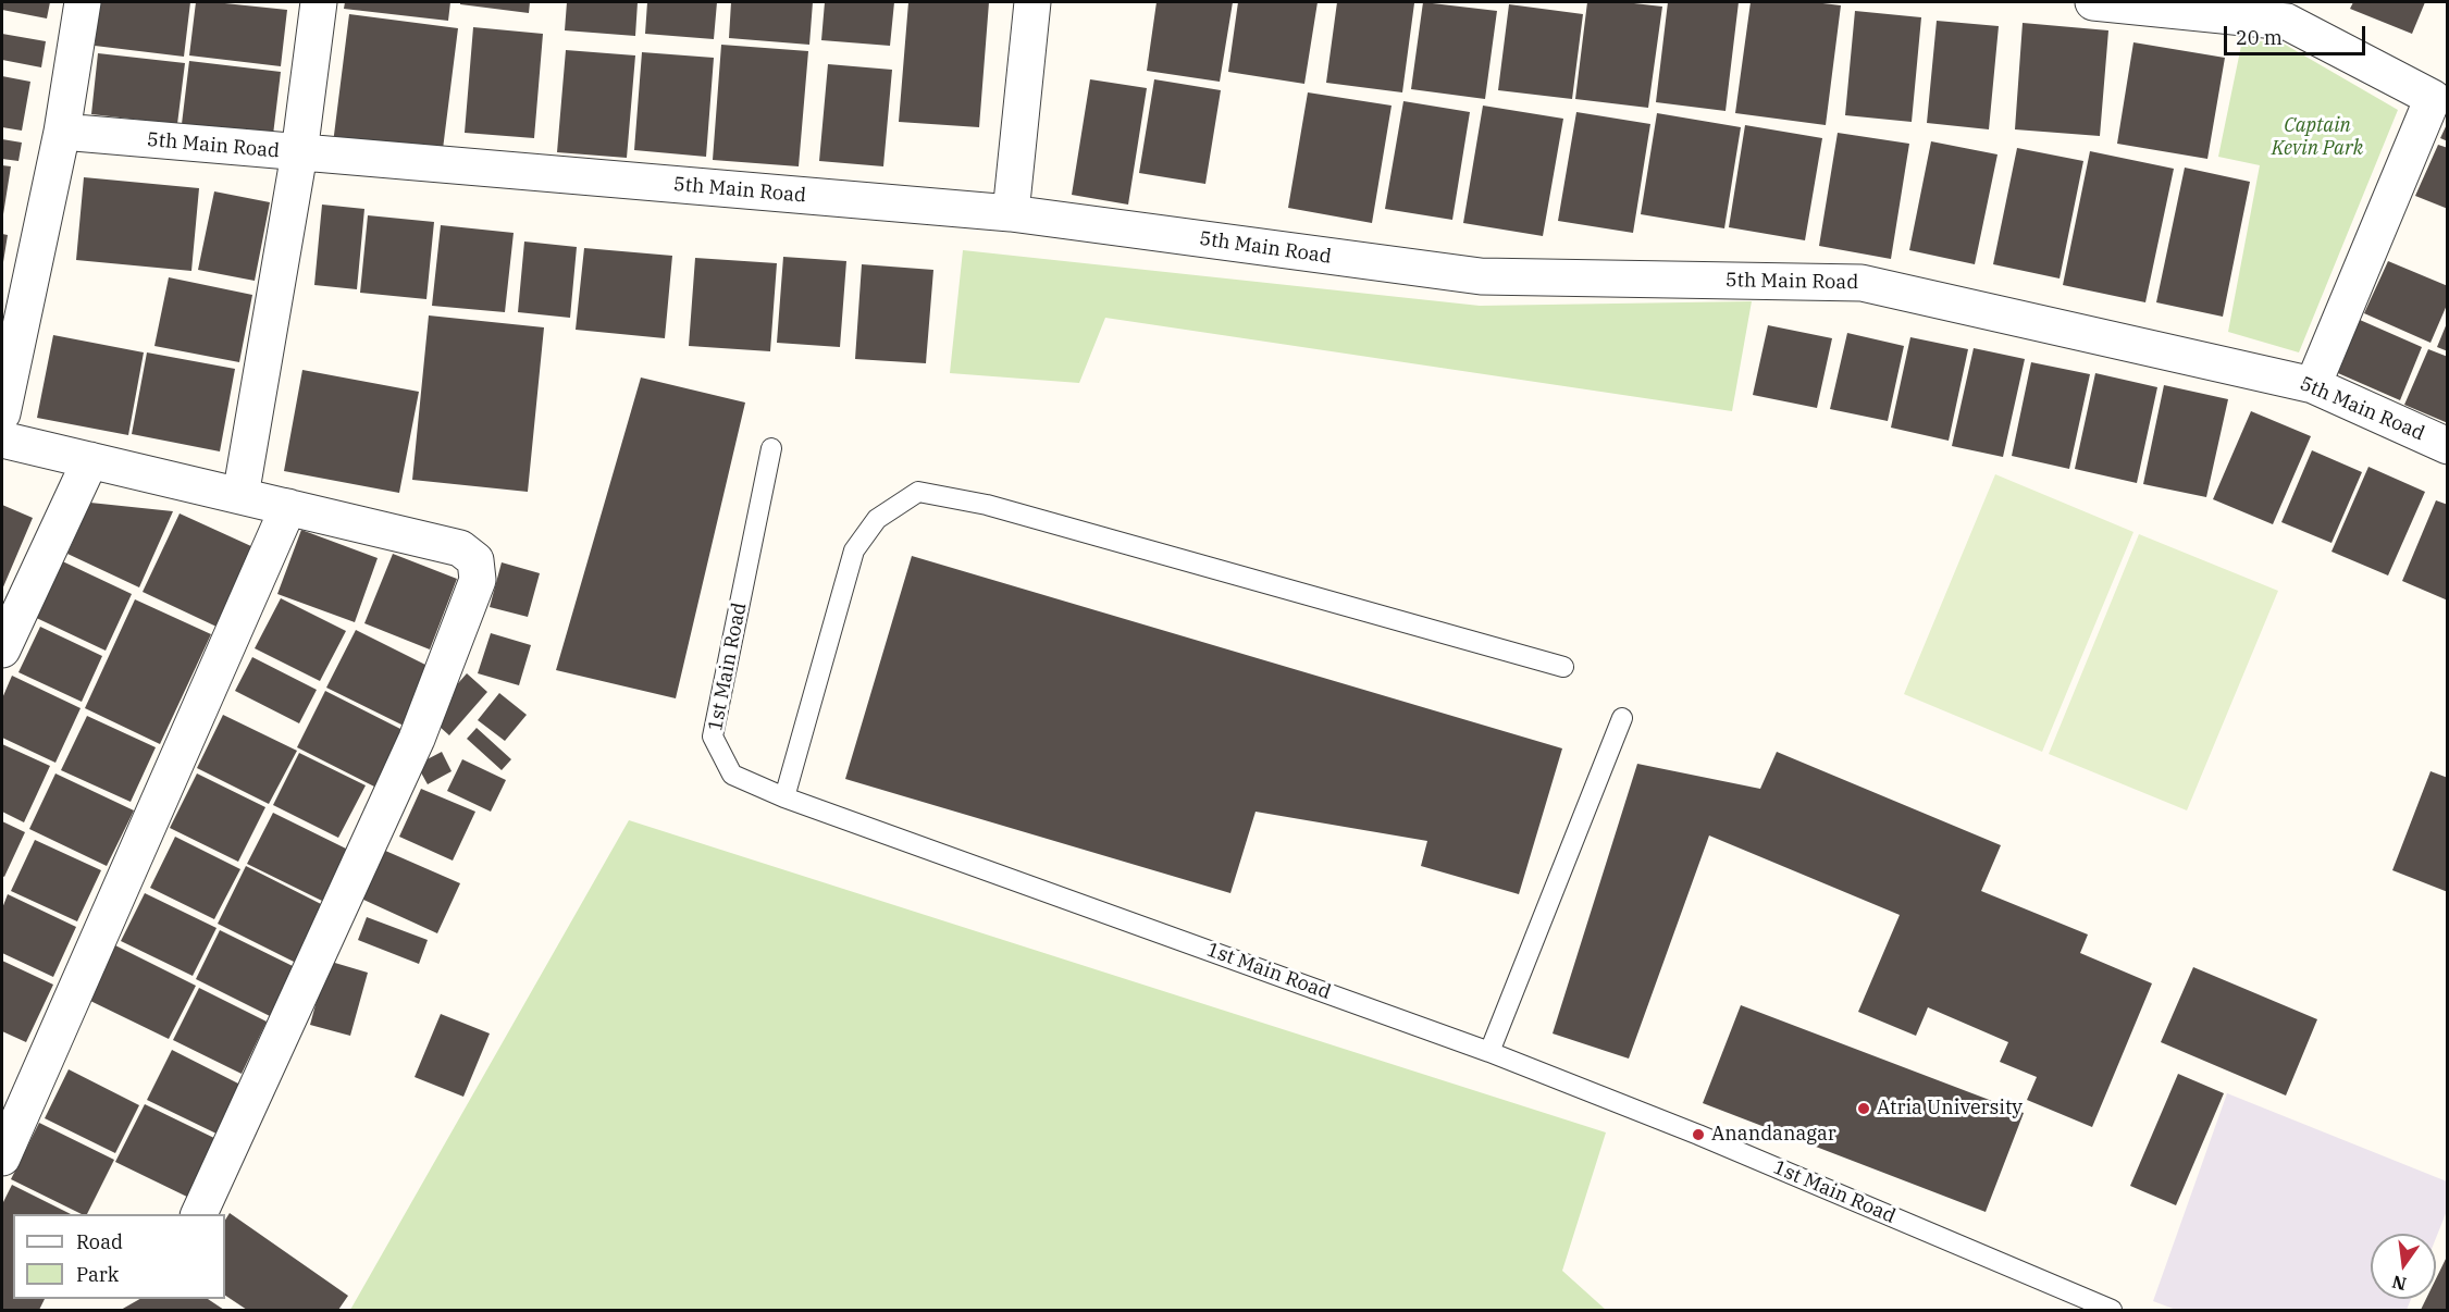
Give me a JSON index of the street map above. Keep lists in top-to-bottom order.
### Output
{
  "streets": {
    "street": ["5th Main Road"],
    "lane": ["1st Main Road"]
  },
  "parks": ["Captain Kevin Park"],
  "places": ["Atria University", "Anandanagar"],
  "legend": ["Road", "Park"],
  "scale_bar": "20 m",
  "north": "bottom"
}
